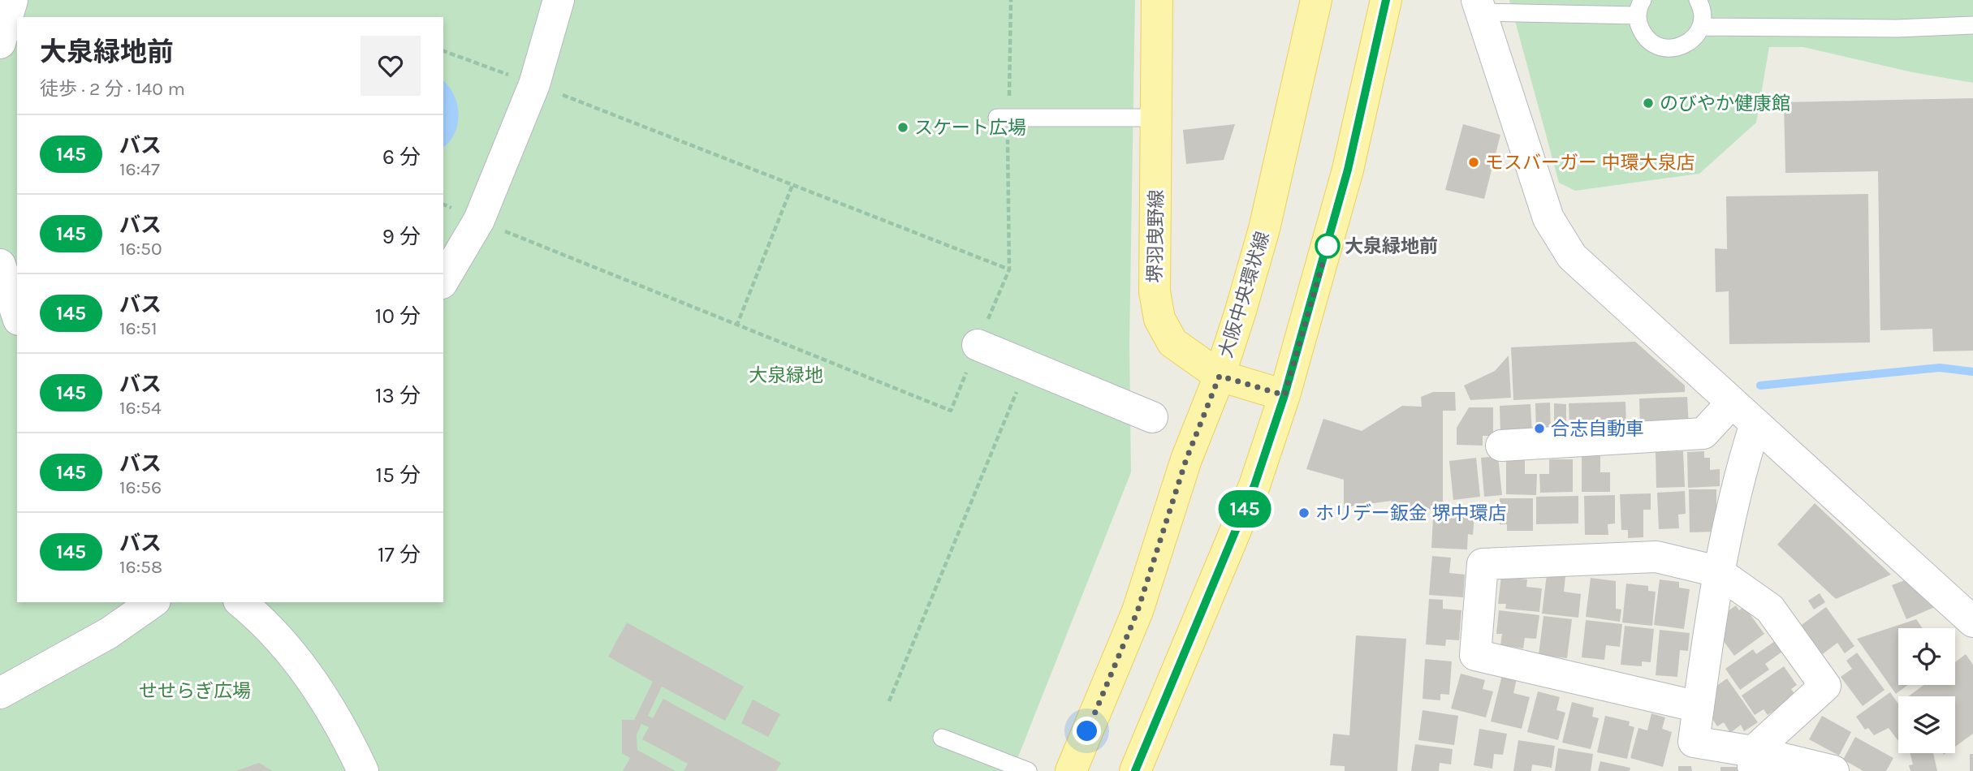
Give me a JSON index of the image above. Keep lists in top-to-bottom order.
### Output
{
  "streets": {
    "main road": ["堺羽曳野線", "大阪中央環状線"]
  },
  "crossings": [
    ["堺羽曳野線", "大阪中央環状線"]
  ],
  "parks": ["大泉緑地", "せせらぎ広場"],
  "places": [
    "のびやか健康館",
    "スケート広場",
    "モスバーガー 中環大泉店",
    "大泉緑地前",
    "合志自動車",
    "ホリデー鈑金 堺中環店"
  ],
  "lines": ["bus line 145"],
  "page": {
    "on_map": "145",
    "heading": ["大泉緑地前", "徒歩 · 2 分 · 140 m"],
    "list": [
      {
        "mark": "145",
        "name": "バス",
        "note": "16:47",
        "value": "6 分"
      },
      {
        "mark": "145",
        "name": "バス",
        "note": "16:50",
        "value": "9 分"
      },
      {
        "mark": "145",
        "name": "バス",
        "note": "16:51",
        "value": "10 分"
      },
      {
        "mark": "145",
        "name": "バス",
        "note": "16:54",
        "value": "13 分"
      },
      {
        "mark": "145",
        "name": "バス",
        "note": "16:56",
        "value": "15 分"
      },
      {
        "mark": "145",
        "name": "バス",
        "note": "16:58",
        "value": "17 分"
      }
    ]
  }
}
